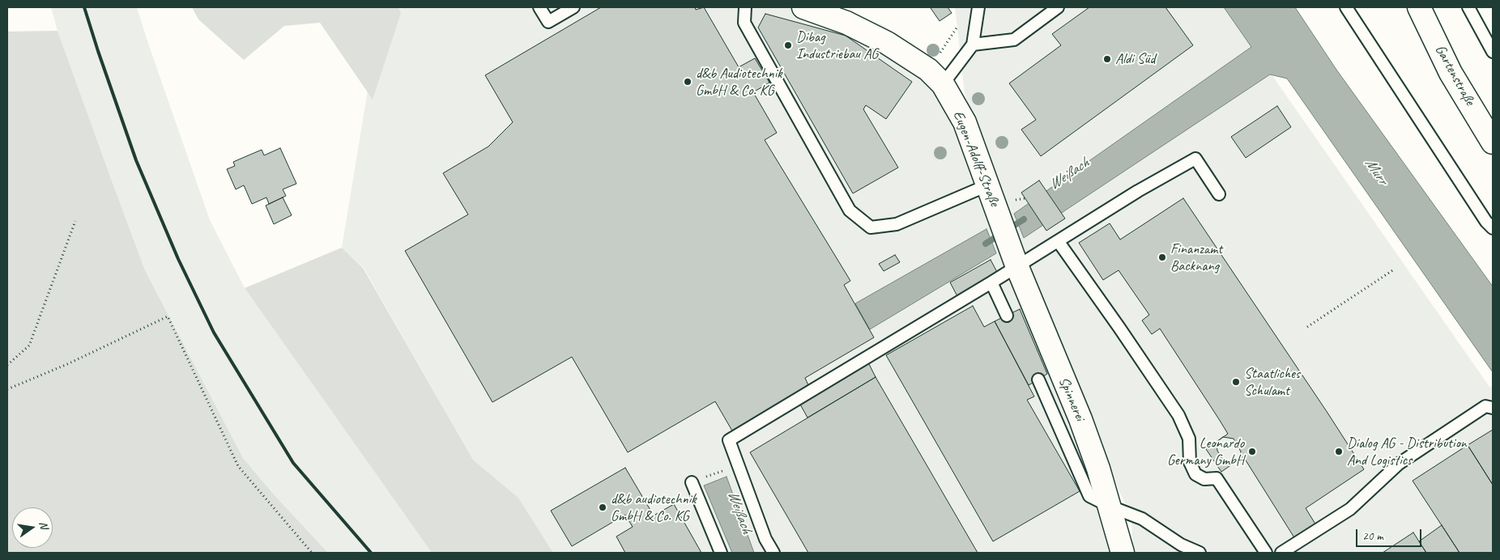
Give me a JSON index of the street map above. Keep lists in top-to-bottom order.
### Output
{
  "streets": {
    "street": ["Gartenstraße", "Eugen-Adolff-Straße", "Spinnerei"]
  },
  "crossings": [
    ["Eugen-Adolff-Straße", "Spinnerei"]
  ],
  "water": ["Murr", "Weißach"],
  "places": [
    "Dibag Industriebau AG",
    "Aldi Süd",
    "d&b Audiotechnik GmbH & Co. KG",
    "Finanzamt Backnang",
    "Staatliches Schulamt",
    "Leonardo Germany GmbH",
    "Dialog AG - Distribution And Logistics",
    "d&b audiotechnik GmbH & Co. KG"
  ],
  "scale_bar": "20 m",
  "north": "right"
}
